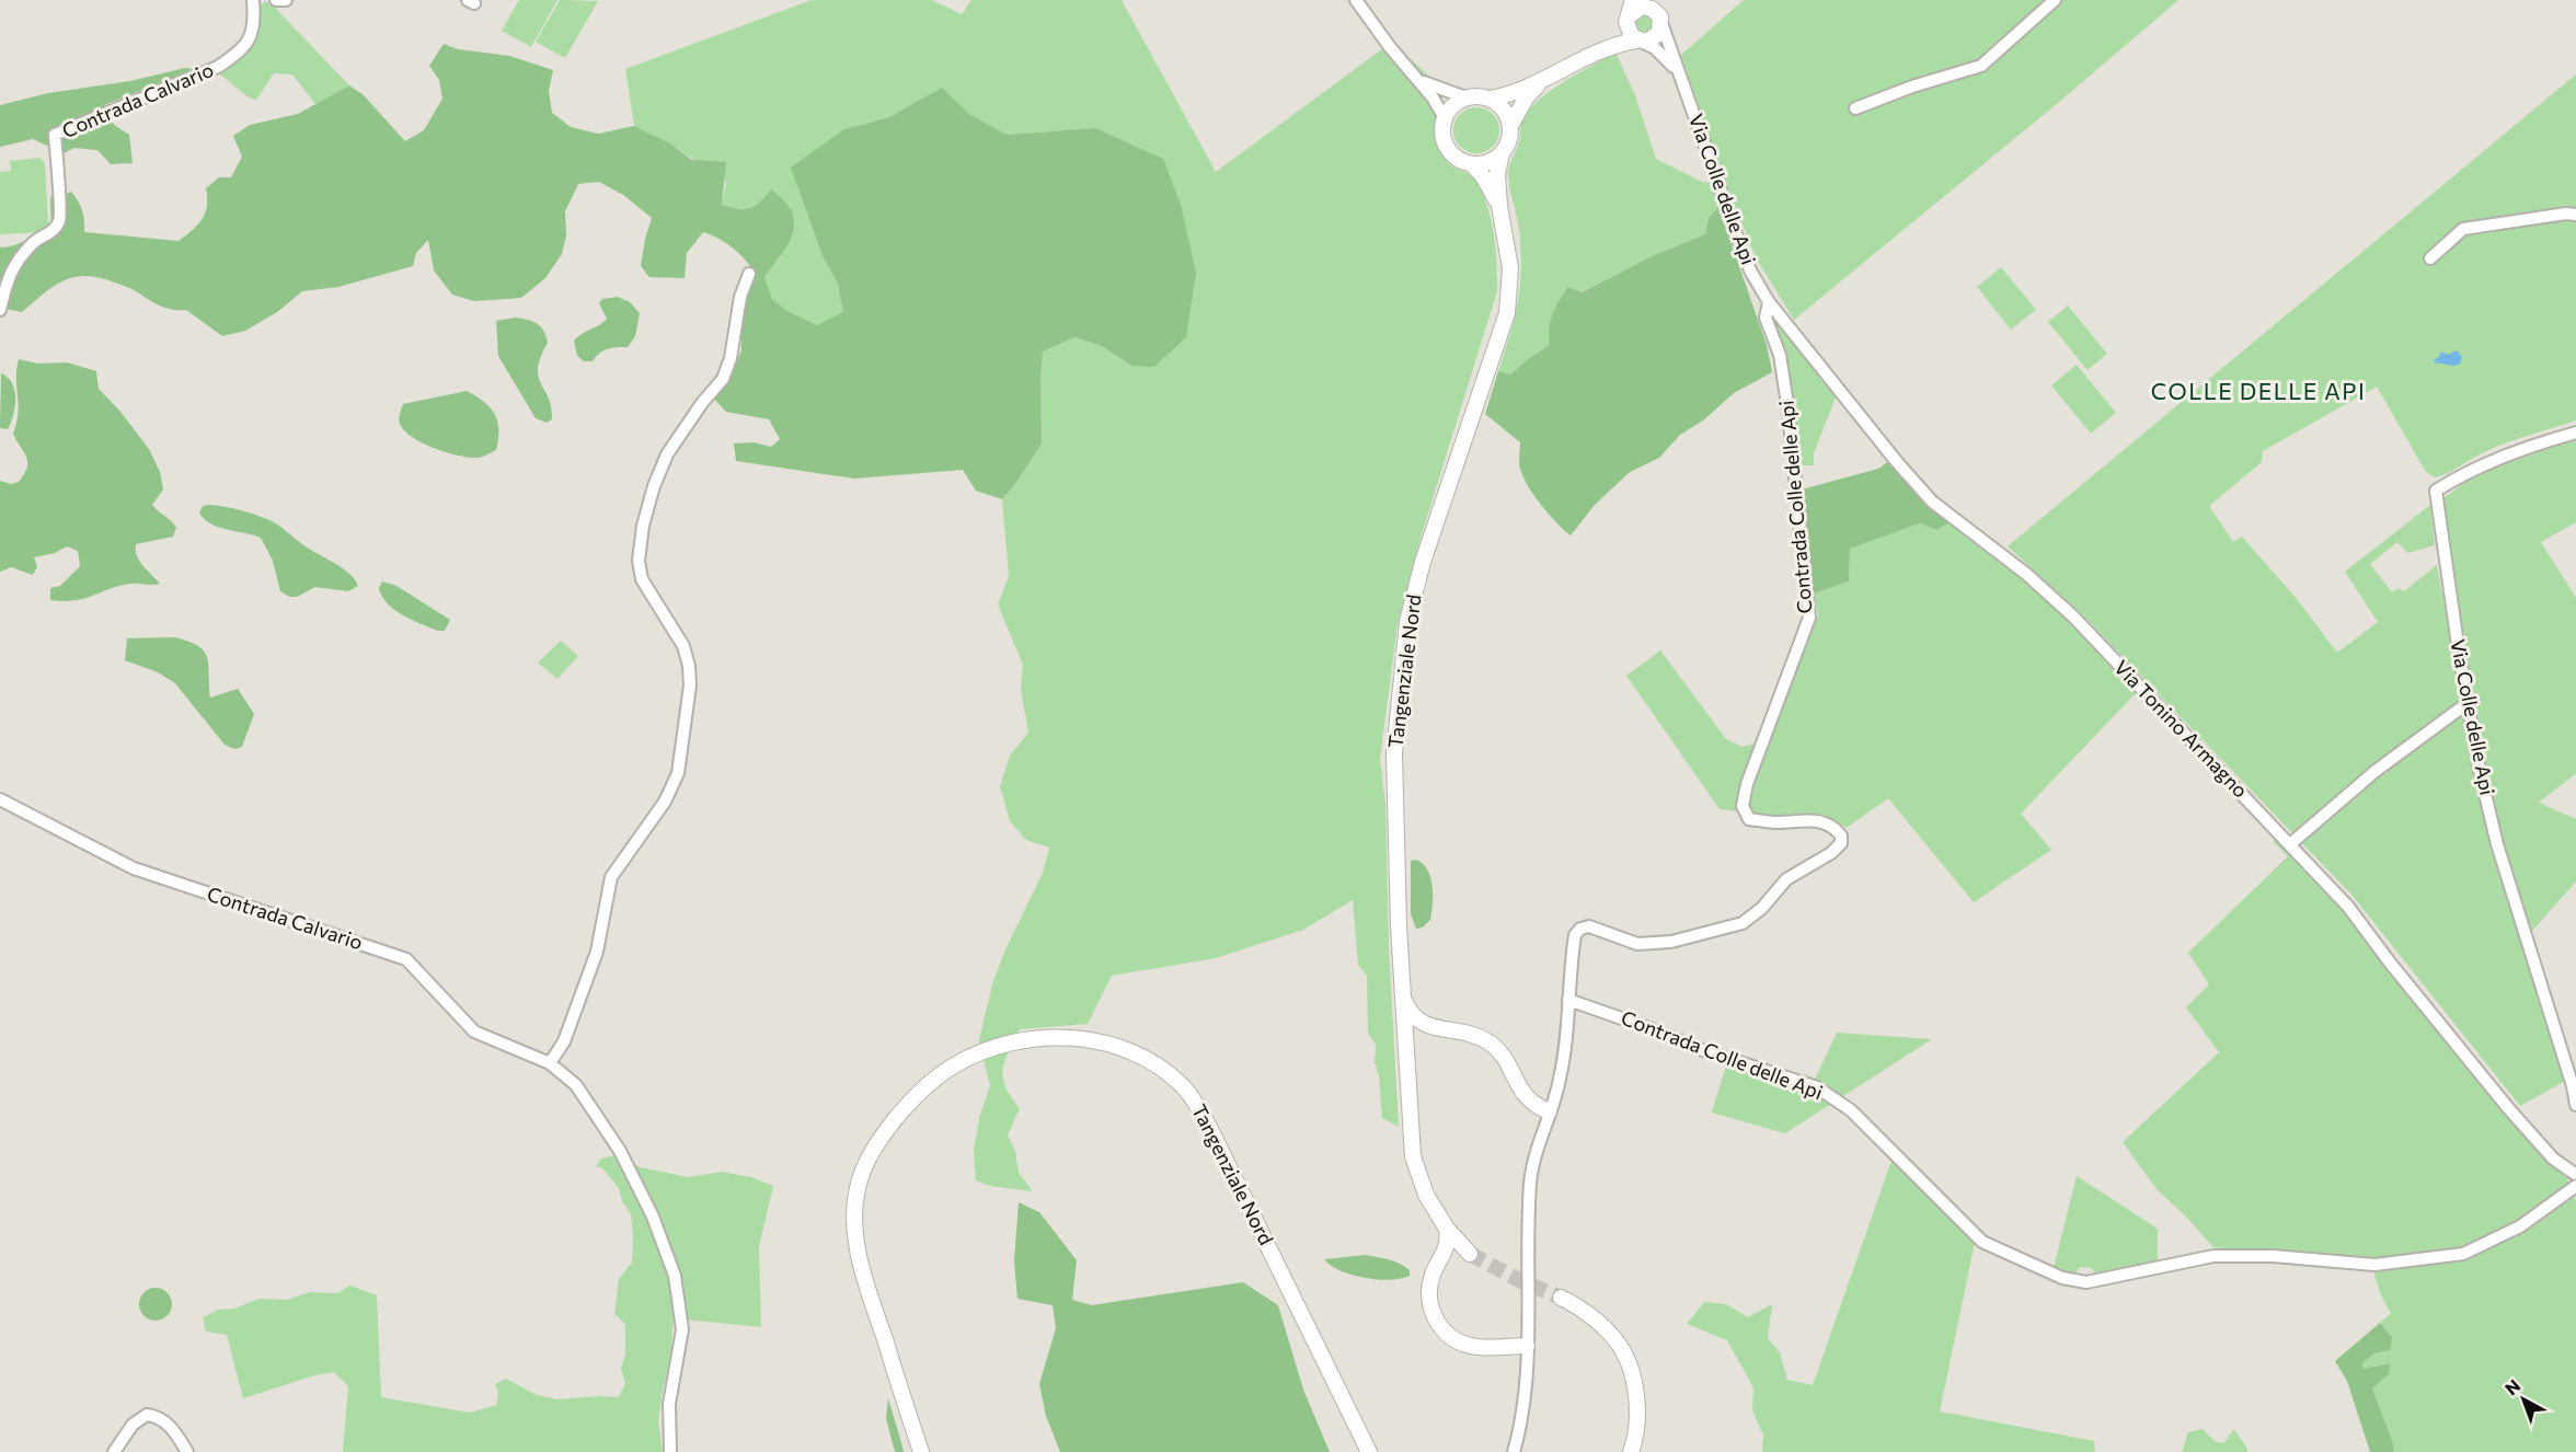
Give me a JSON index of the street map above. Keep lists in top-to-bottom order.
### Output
{
  "streets": {
    "main road": ["Tangenziale Nord"],
    "street": [
      "Contrada Calvario",
      "Via Colle delle Api",
      "Contrada Colle delle Api",
      "Via Tonino Armagno"
    ]
  },
  "crossings": [
    ["Via Colle delle Api", "Contrada Colle delle Api"],
    ["Via Colle delle Api", "Via Tonino Armagno"],
    ["Contrada Colle delle Api", "Via Tonino Armagno"]
  ],
  "districts": ["COLLE DELLE API"],
  "north": "top left"
}
